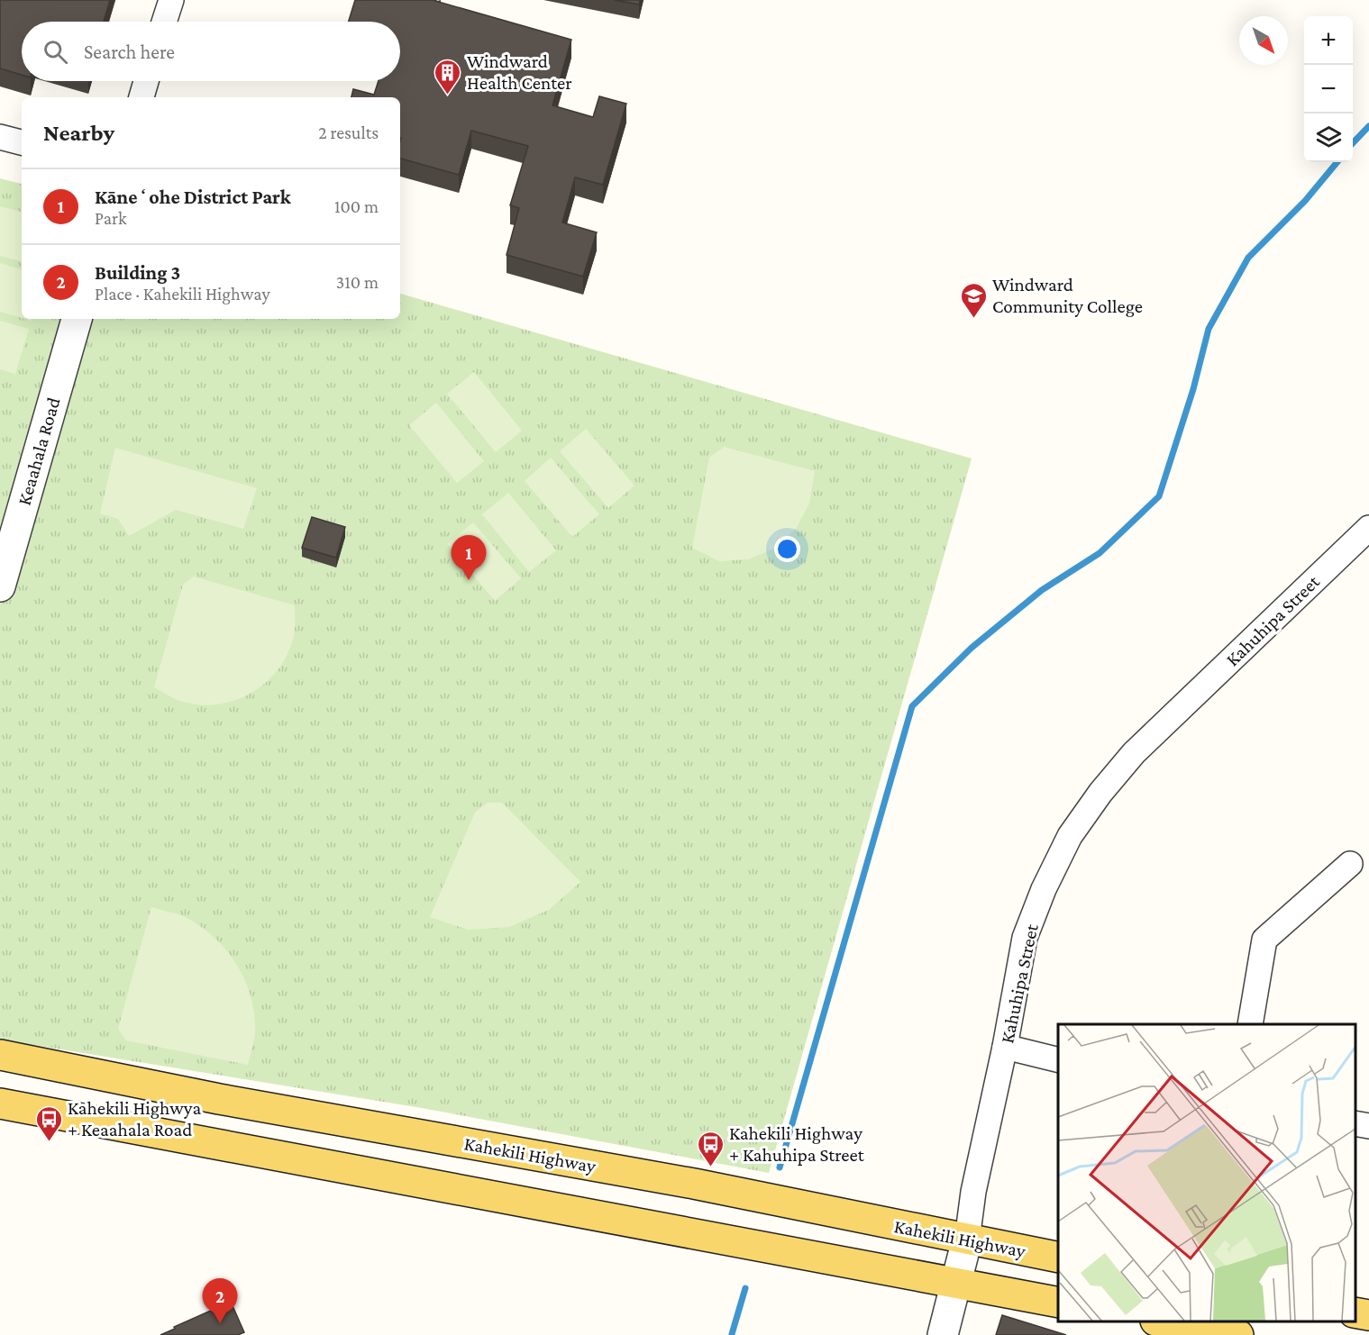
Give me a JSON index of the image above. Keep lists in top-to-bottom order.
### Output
{
  "streets": {
    "main road": ["Kahekili Highway"],
    "street": ["Keaahala Road", "Kahuhipa Street"]
  },
  "crossings": [
    ["Kahuhipa Street", "Kahekili Highway"]
  ],
  "places": {
    "building": ["Windward Health Center"],
    "school or university": ["Windward Community College"],
    "bus stop": ["Kahekili Highwya + Keaahala Road", "Kahekili Highway + Kahuhipa Street"]
  },
  "north": "bottom right",
  "page": {
    "map_buttons": ["+", "−"],
    "search": "Search here",
    "heading": ["Nearby", "2 results"],
    "list": [
      {
        "mark": "1",
        "name": "Kāneʻohe District Park",
        "note": "Park",
        "value": "100 m"
      },
      {
        "mark": "2",
        "name": "Building 3",
        "note": "Place · Kahekili Highway",
        "value": "310 m"
      }
    ],
    "pins": ["1", "2"]
  }
}
